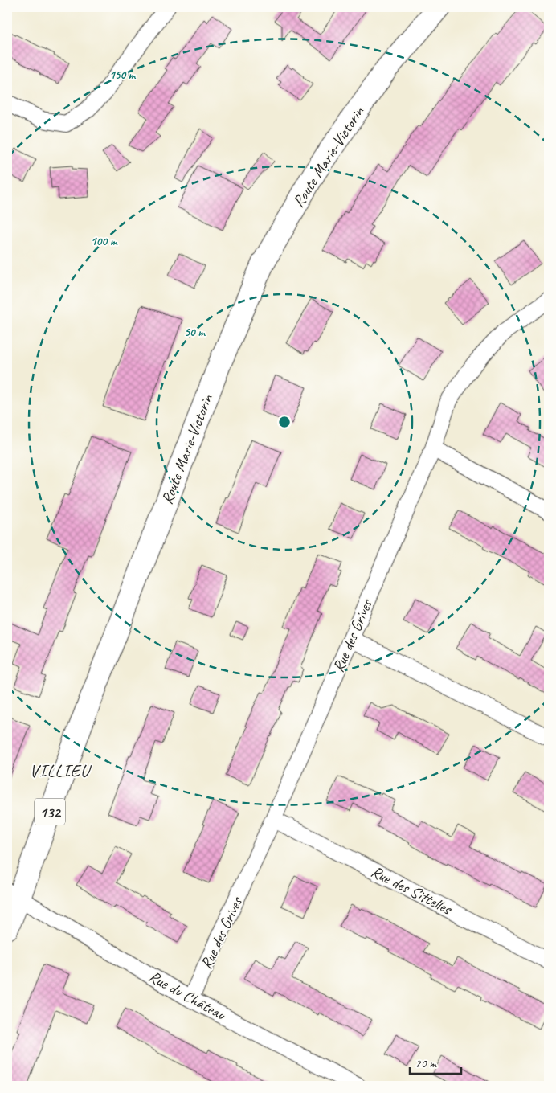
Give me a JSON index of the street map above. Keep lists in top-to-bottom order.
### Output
{
  "streets": {
    "main road": ["Route Marie-Victorin", "132"],
    "street": ["Rue des Grives", "Rue des Sittelles", "Rue du Château"]
  },
  "crossings": [
    ["Route Marie-Victorin", "Rue du Château"],
    ["Rue des Grives", "Rue des Sittelles"],
    ["Rue des Grives", "Rue du Château"]
  ],
  "districts": ["VILLIEU"],
  "scale_bar": "20 m",
  "rings": ["150 m", "100 m", "50 m"]
}
